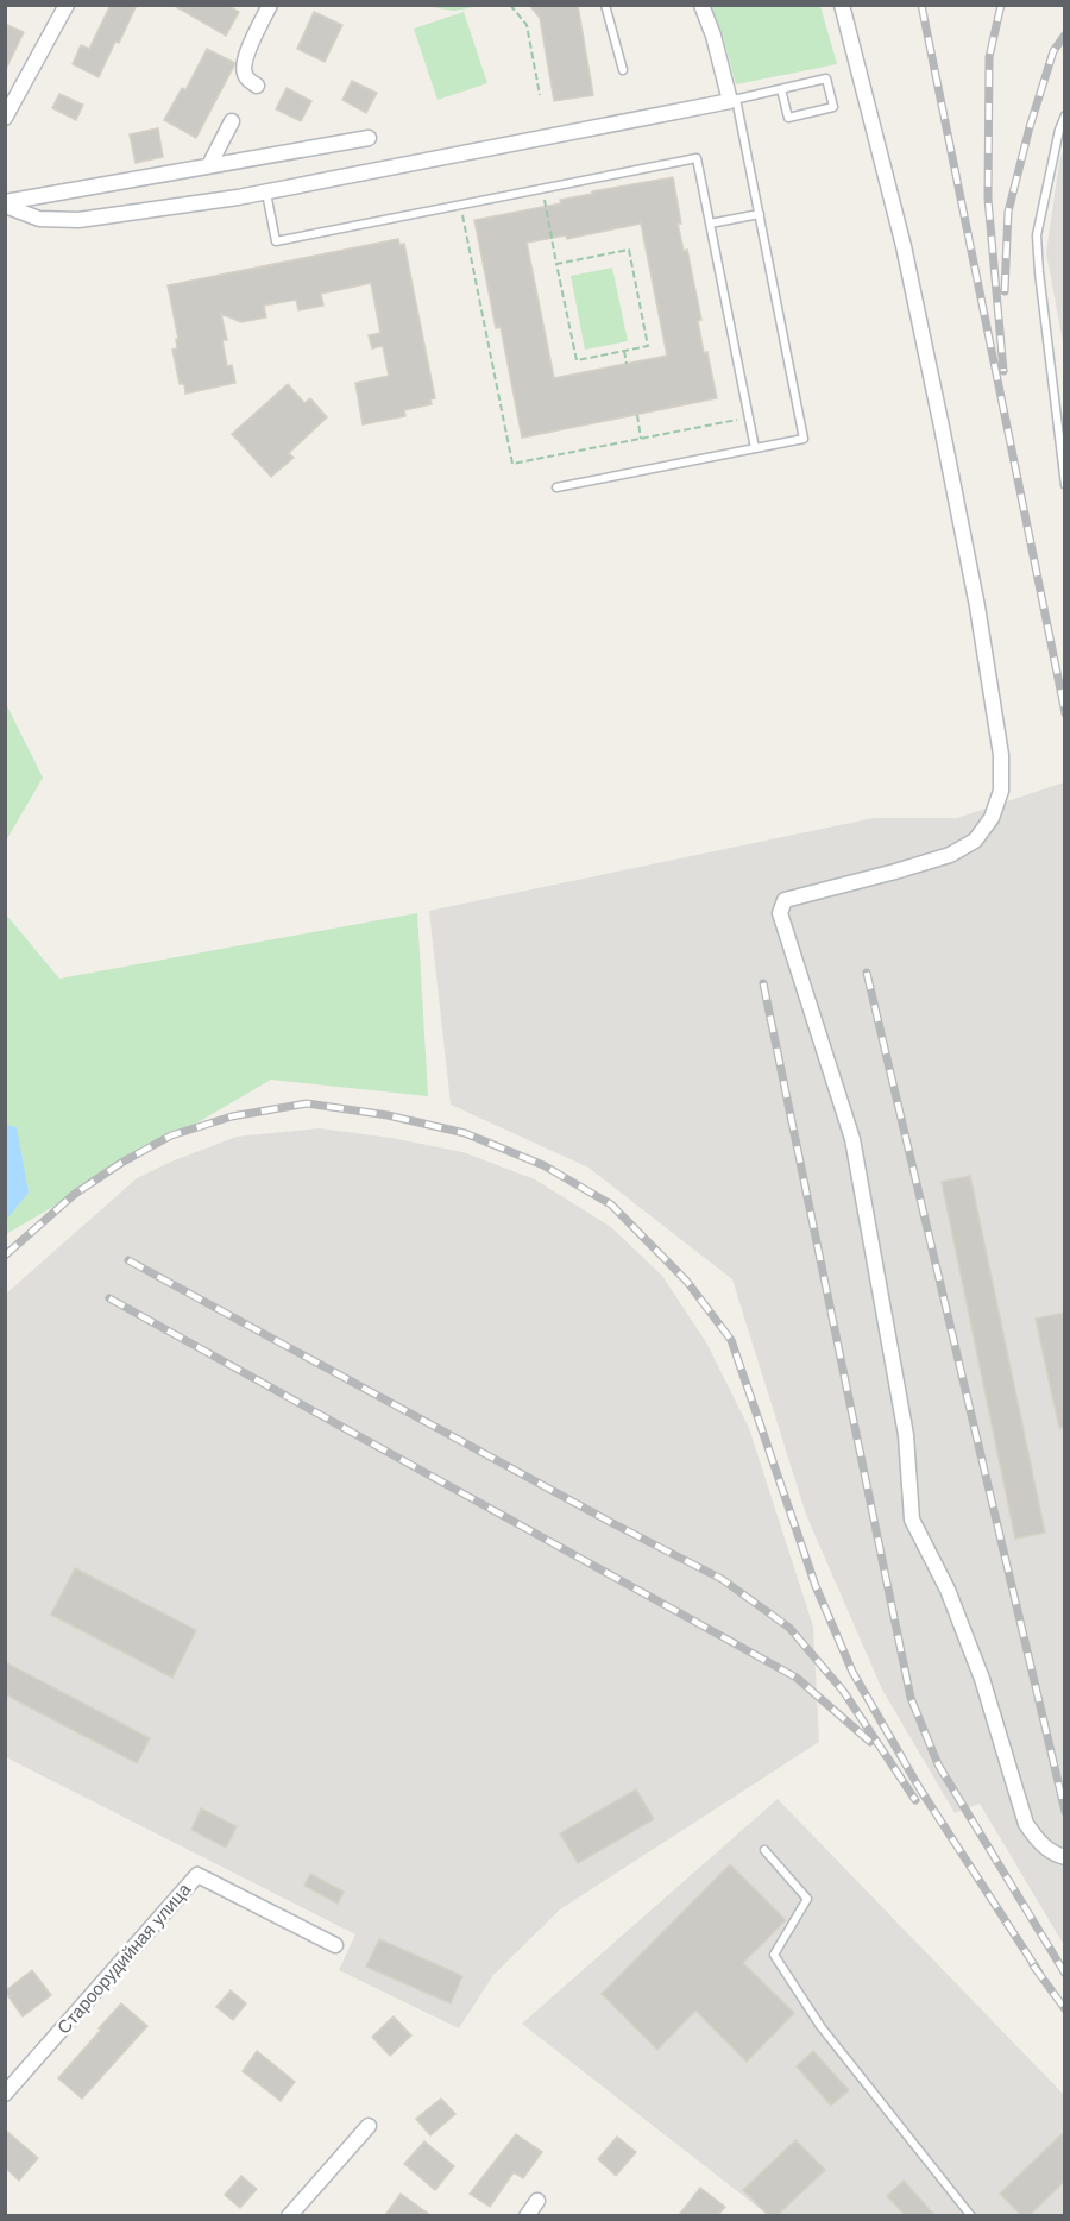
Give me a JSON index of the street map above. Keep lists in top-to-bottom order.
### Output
{
  "streets": {
    "street": ["Староорудийная улица"]
  }
}
